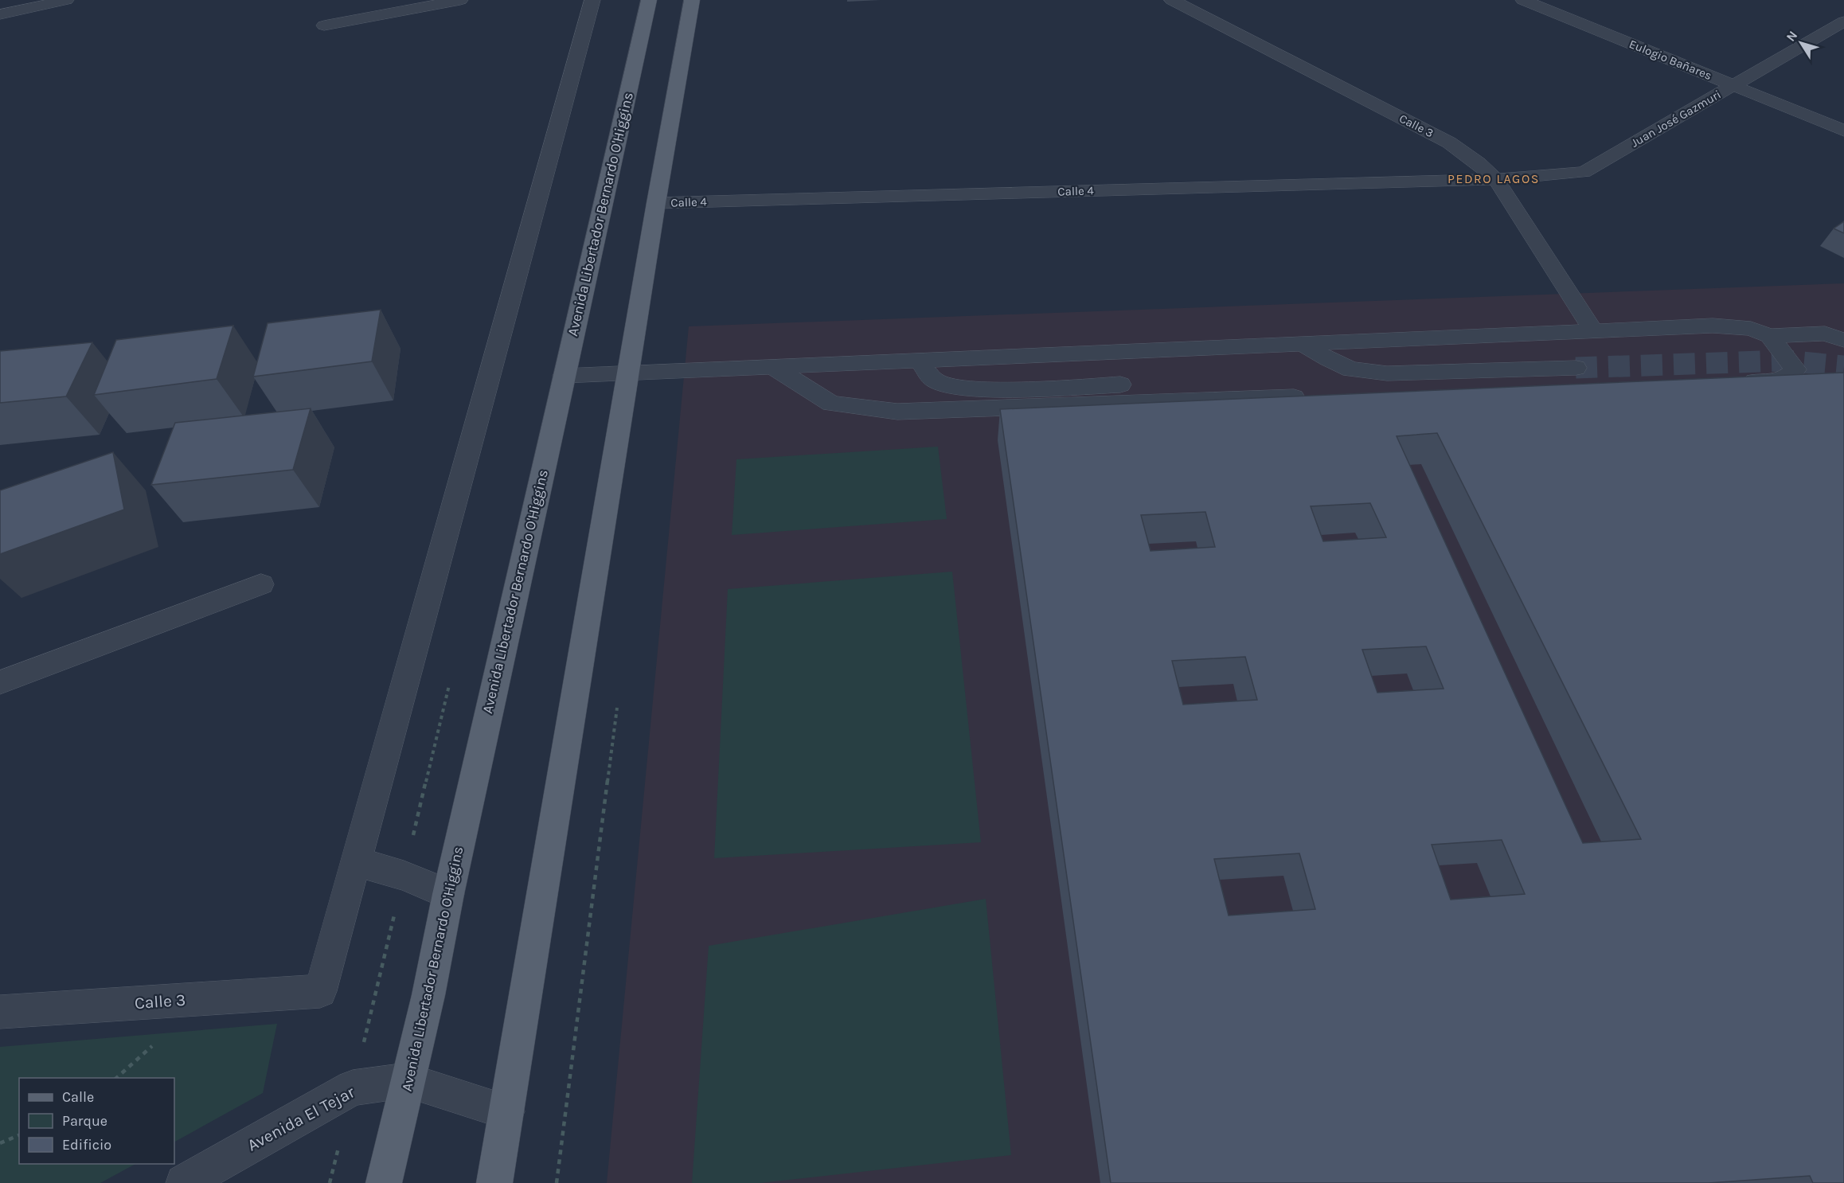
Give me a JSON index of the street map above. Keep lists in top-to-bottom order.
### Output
{
  "streets": {
    "main road": ["Avenida Libertador Bernardo O'Higgins"],
    "street": [
      "Eulogio Bañares",
      "Juan José Gazmuri",
      "Calle 3",
      "Calle 4",
      "Avenida El Tejar"
    ]
  },
  "crossings": [
    ["Eulogio Bañares", "Juan José Gazmuri"],
    ["Juan José Gazmuri", "Calle 3"],
    ["Juan José Gazmuri", "Calle 4"],
    ["Calle 3", "Calle 4"],
    ["Avenida Libertador Bernardo O'Higgins", "Avenida El Tejar"]
  ],
  "districts": ["PEDRO LAGOS"],
  "legend": ["Calle", "Parque", "Edificio"],
  "north": "top left"
}
